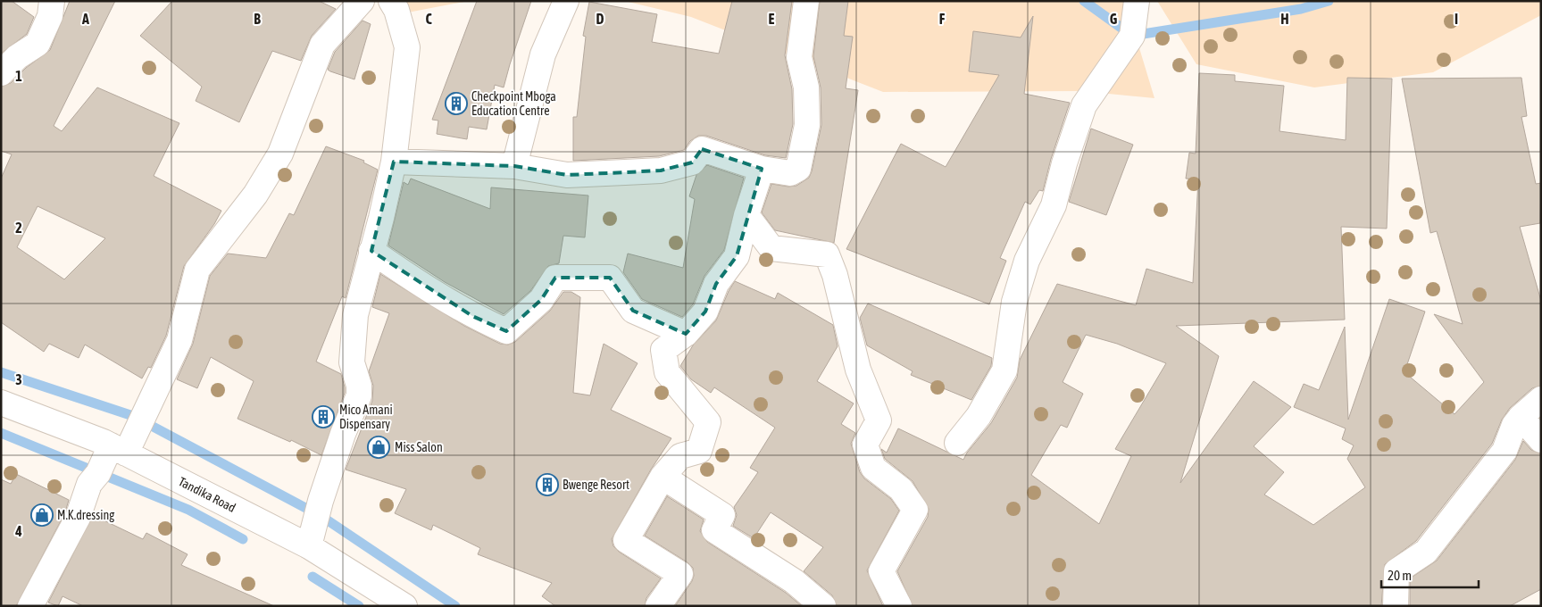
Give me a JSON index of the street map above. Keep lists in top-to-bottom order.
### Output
{
  "streets": {
    "street": ["Tandika Road"]
  },
  "places": {
    "building": ["Checkpoint Mboga Education Centre", "Mico Amani Dispensary", "Bwenge Resort"],
    "shop": ["Miss Salon", "M.K.dressing"]
  },
  "scale_bar": "20 m",
  "grid": {
    "columns": [
      "A",
      "B",
      "C",
      "D",
      "E",
      "F",
      "G",
      "H",
      "I"
    ],
    "rows": [
      "1",
      "2",
      "3",
      "4"
    ]
  }
}
